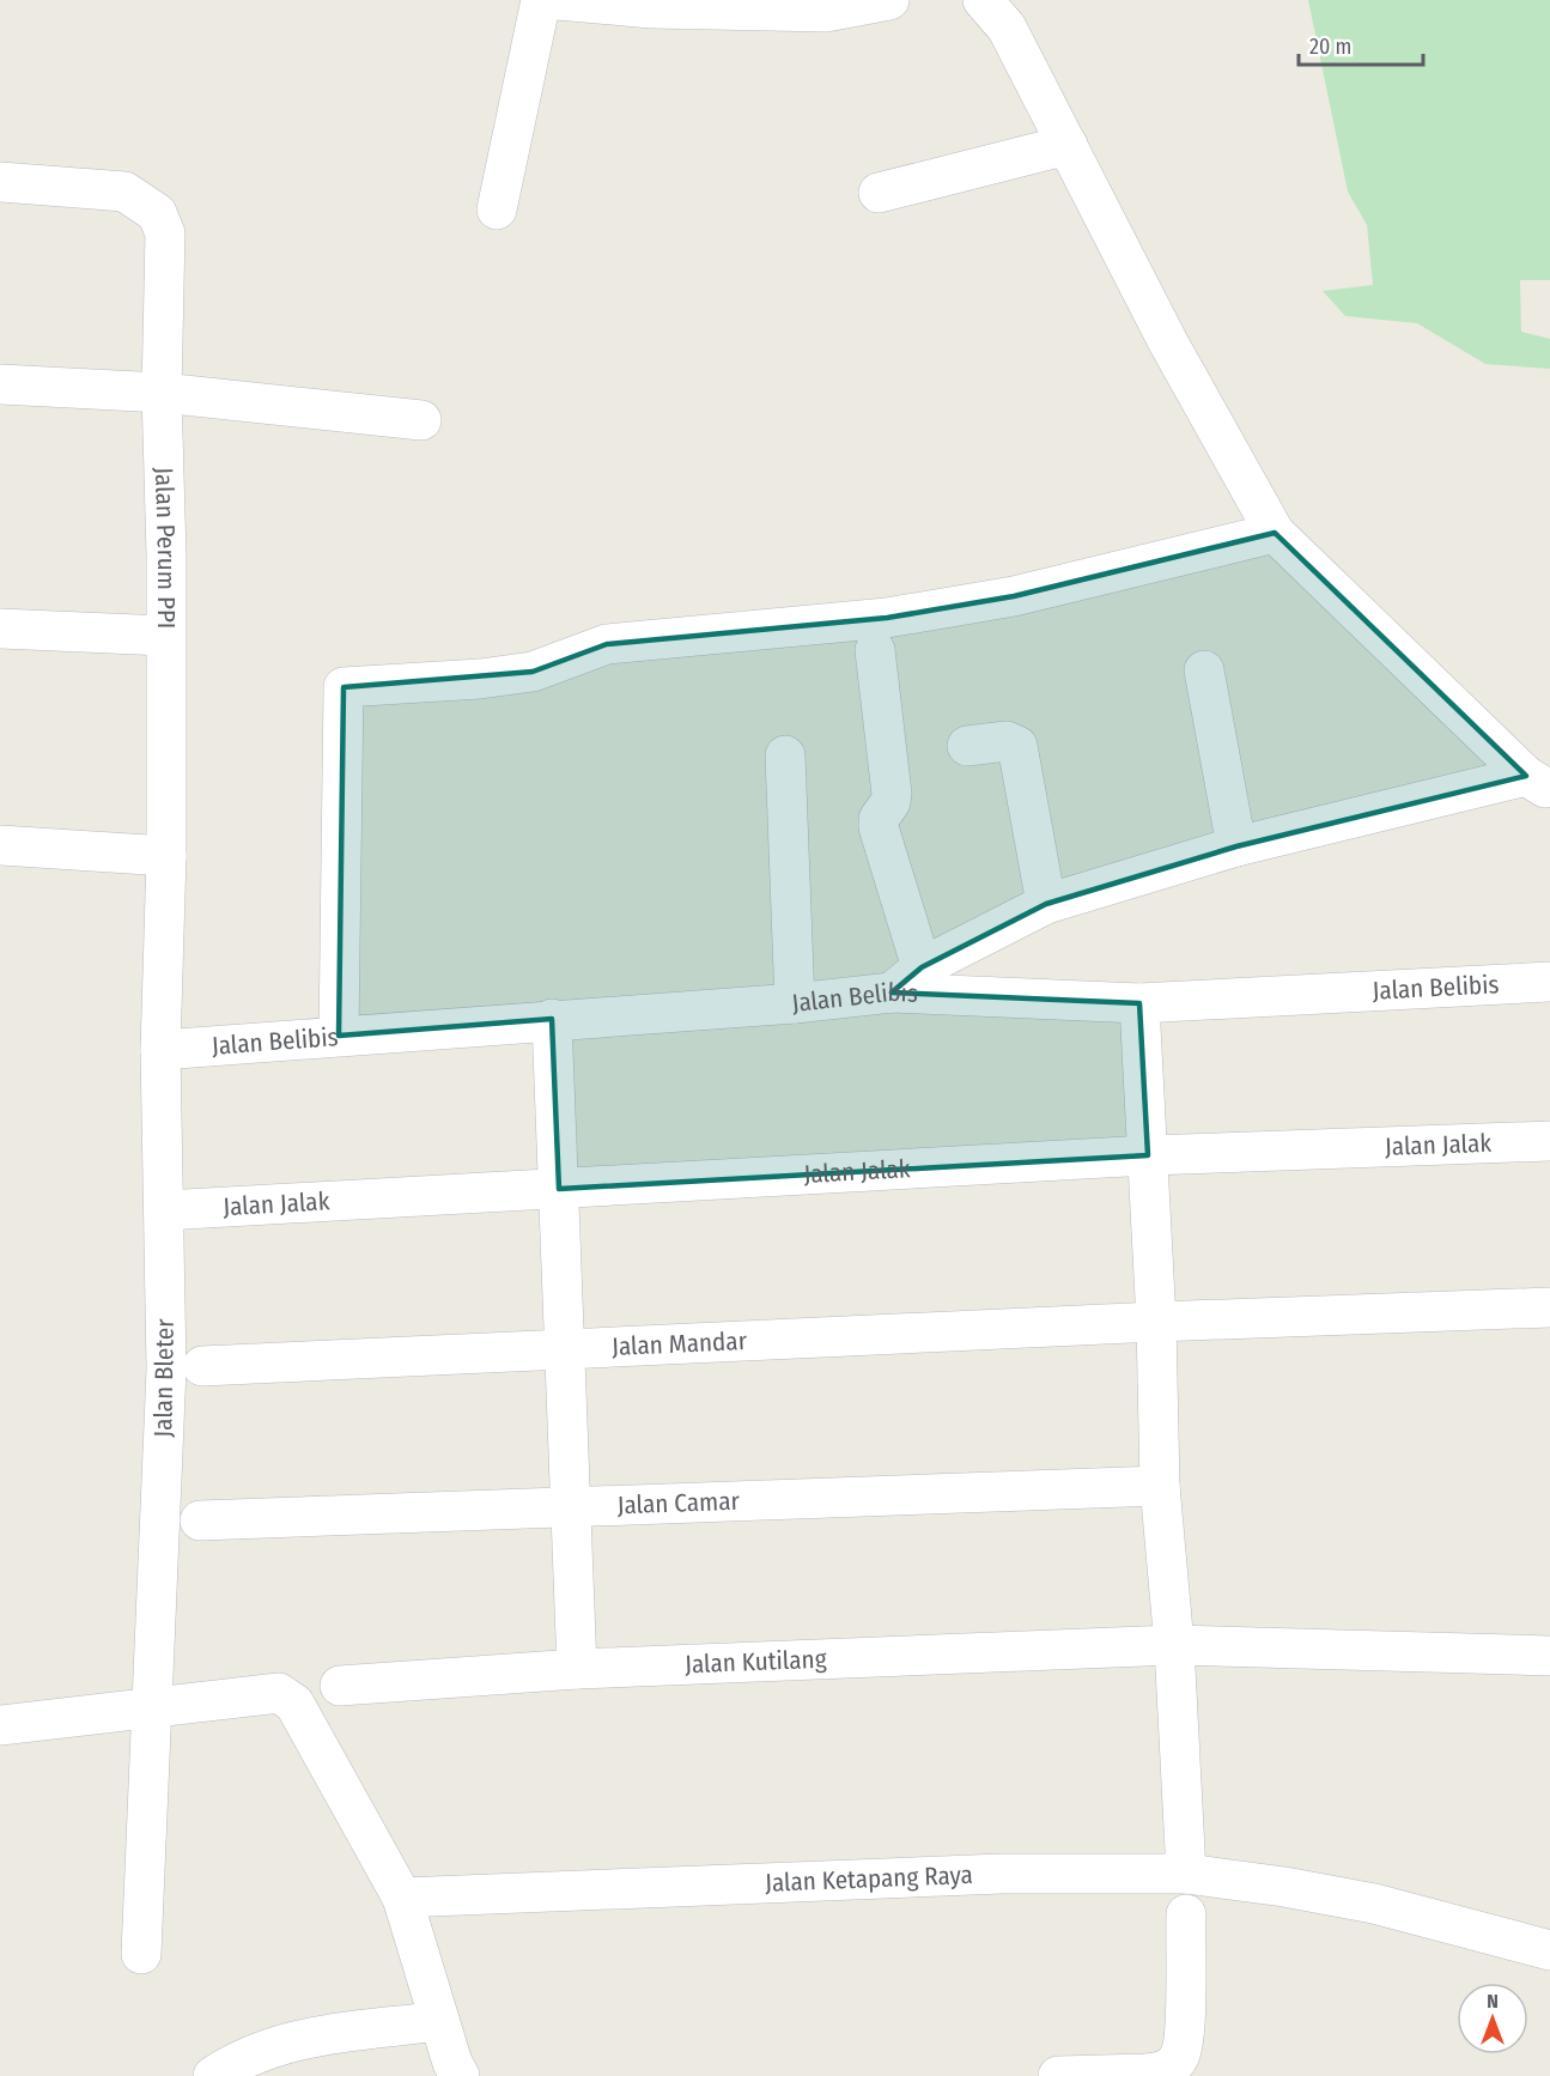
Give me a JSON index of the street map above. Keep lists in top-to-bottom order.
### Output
{
  "streets": {
    "street": [
      "Jalan Perum PPI",
      "Jalan Belibis",
      "Jalan Jalak",
      "Jalan Mandar",
      "Jalan Bleter",
      "Jalan Camar",
      "Jalan Kutilang",
      "Jalan Ketapang Raya"
    ]
  },
  "crossings": [
    ["Jalan Perum PPI", "Jalan Belibis"],
    ["Jalan Perum PPI", "Jalan Bleter"],
    ["Jalan Belibis", "Jalan Bleter"],
    ["Jalan Jalak", "Jalan Bleter"]
  ],
  "scale_bar": "20 m",
  "north": "top"
}
